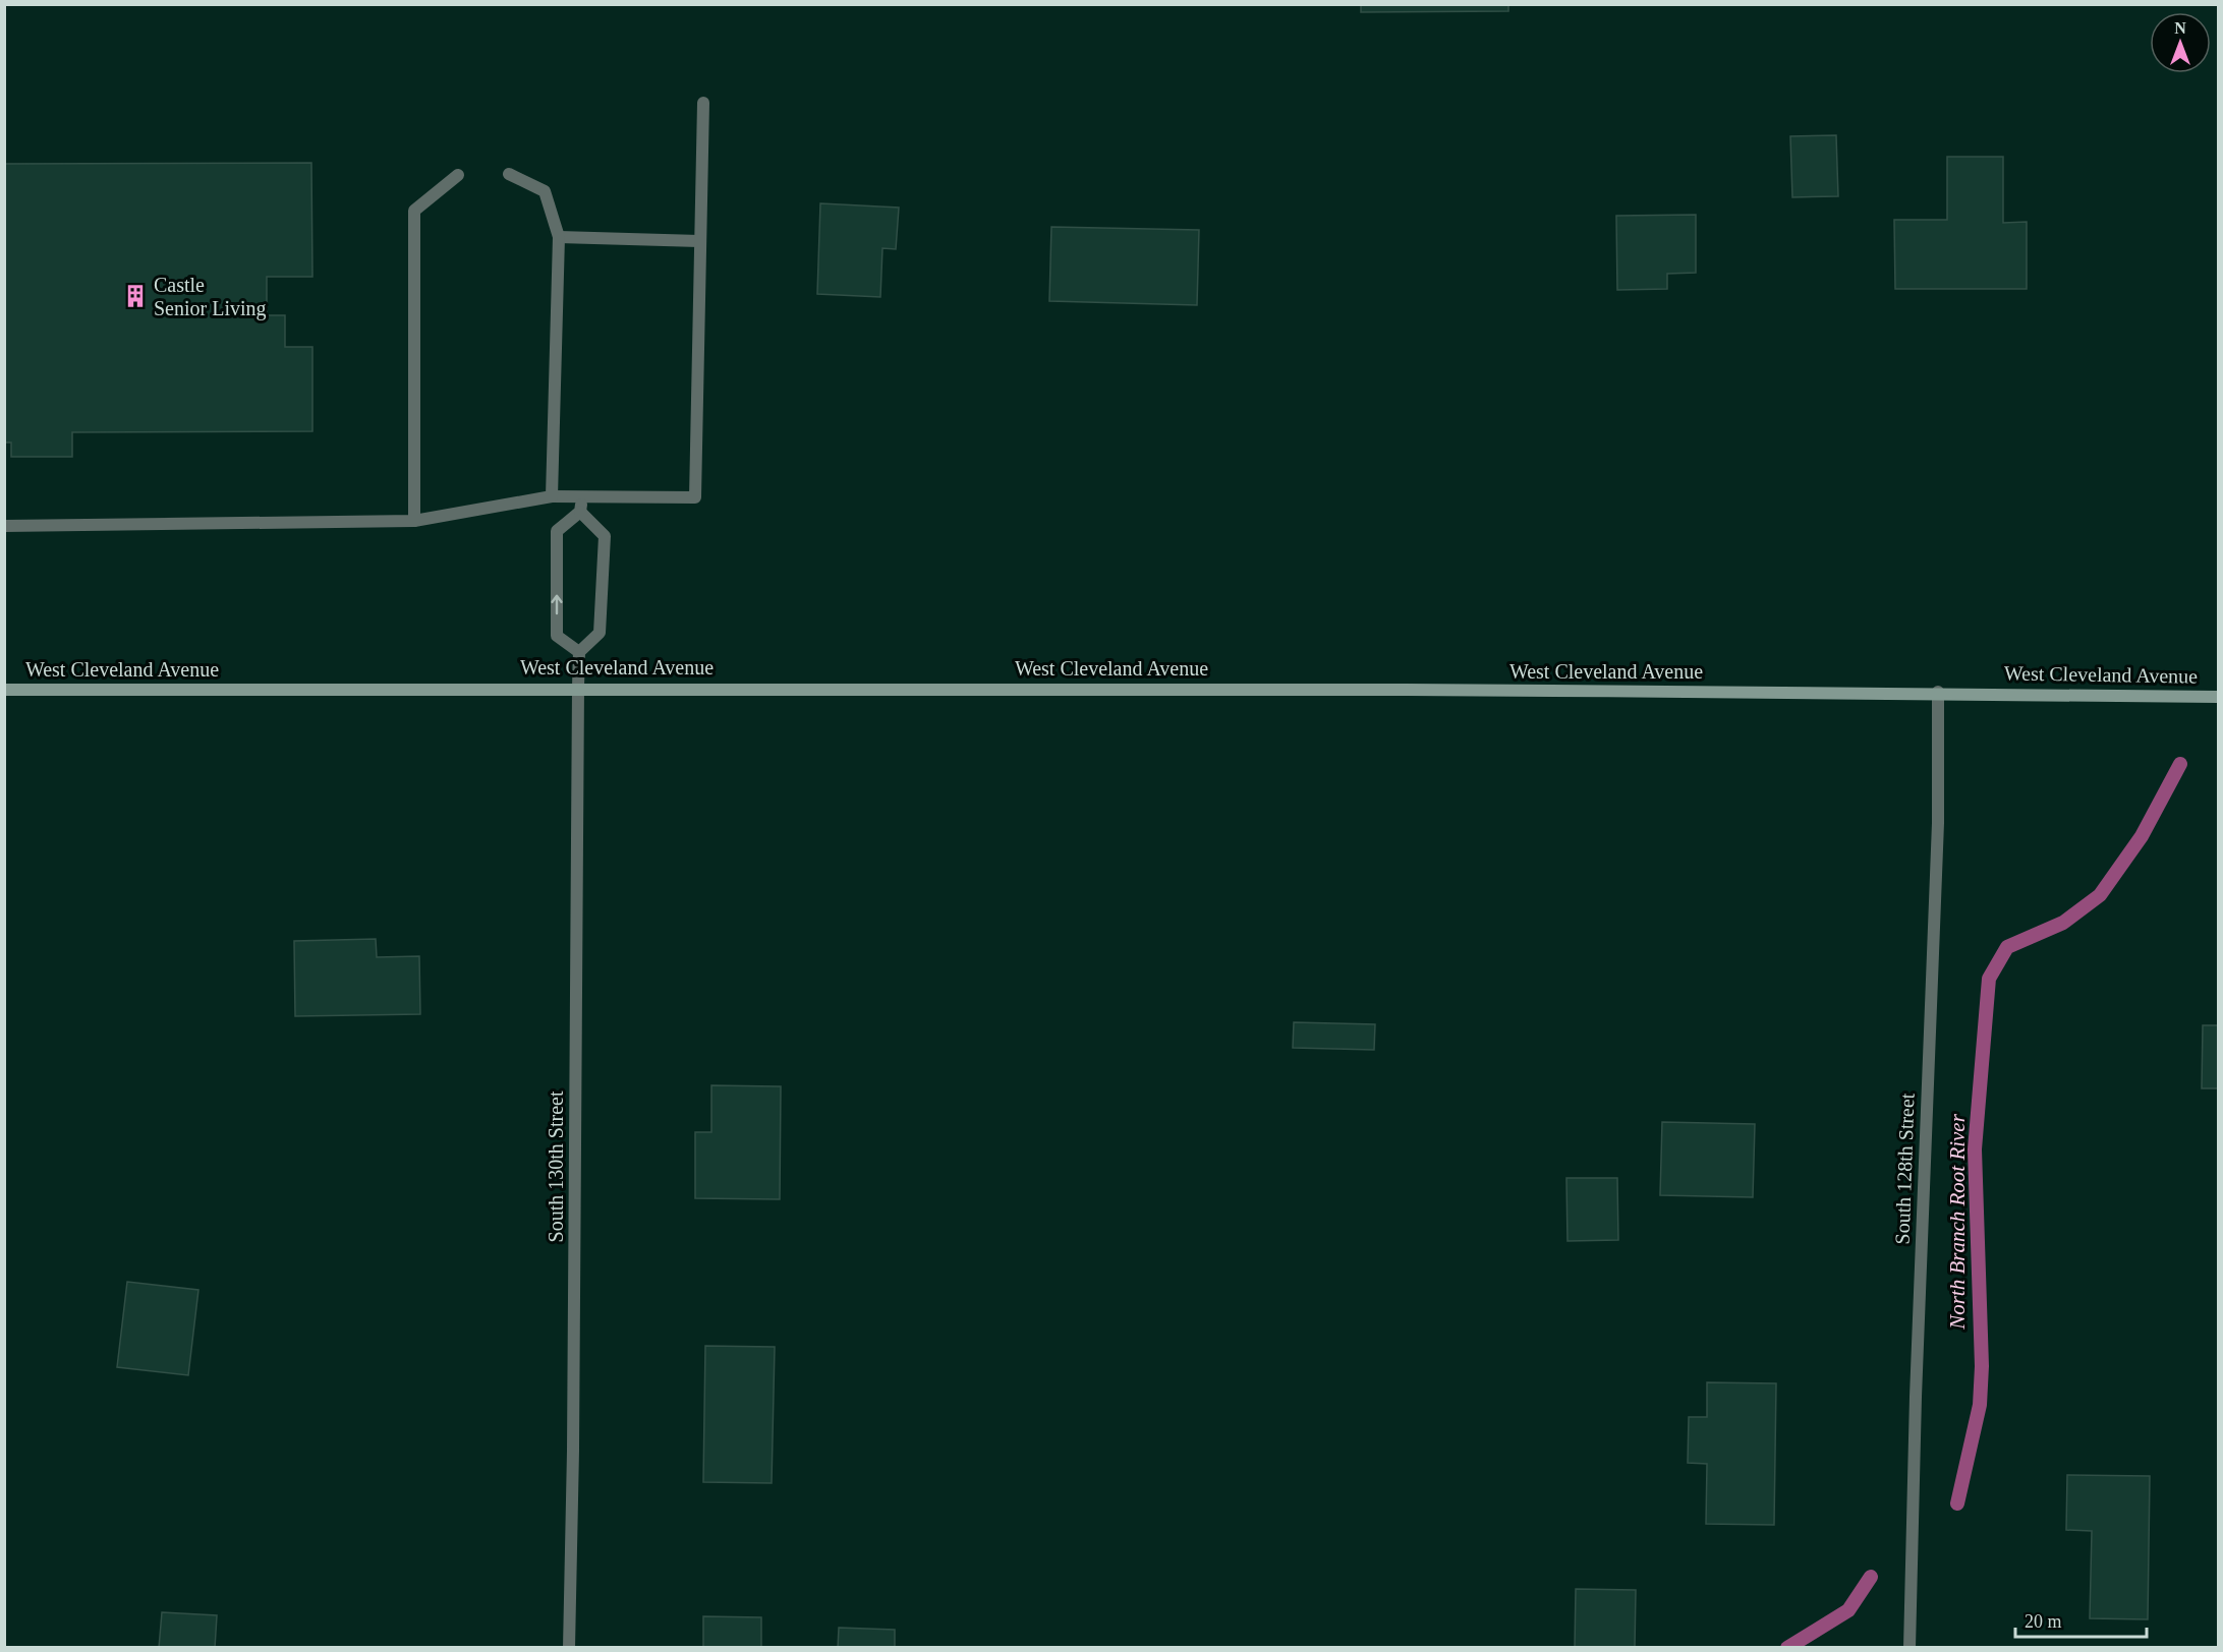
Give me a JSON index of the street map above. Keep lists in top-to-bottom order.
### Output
{
  "streets": {
    "main road": ["West Cleveland Avenue"],
    "street": ["South 130th Street", "South 128th Street"]
  },
  "crossings": [
    ["West Cleveland Avenue", "South 130th Street"],
    ["West Cleveland Avenue", "South 128th Street"]
  ],
  "water": ["North Branch Root River"],
  "places": {
    "building": ["Castle Senior Living"]
  },
  "scale_bar": "20 m",
  "north": "top"
}
